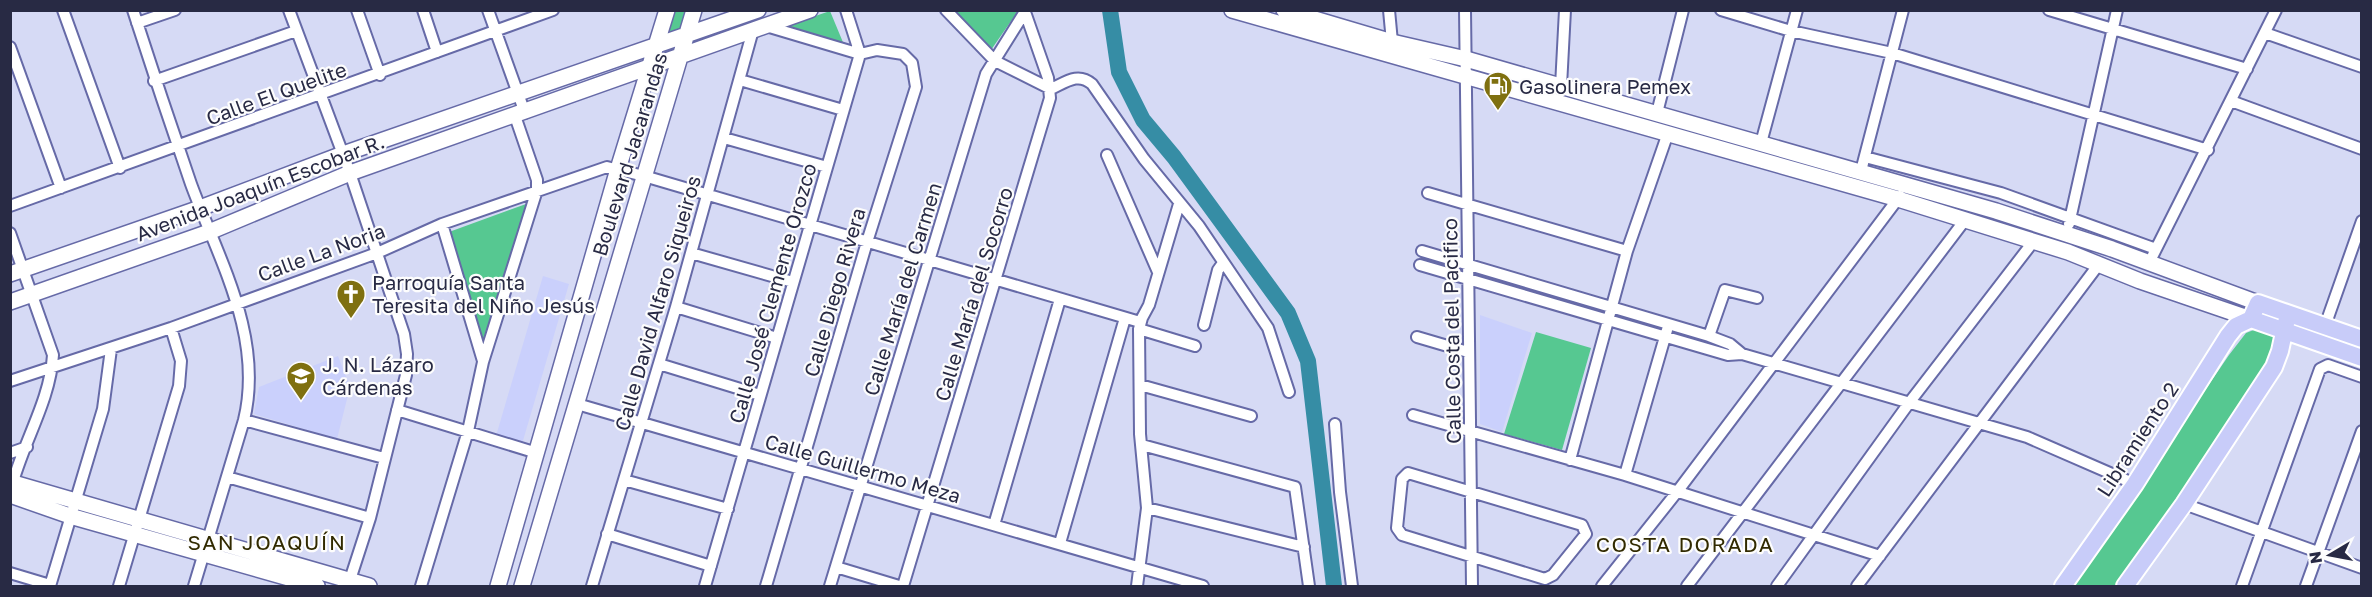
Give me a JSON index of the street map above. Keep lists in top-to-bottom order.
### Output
{
  "streets": {
    "main road": ["Boulevard Jacarandas", "Avenida Joaquín Escobar R.", "Libramiento 2"],
    "street": [
      "Calle El Quelite",
      "Calle La Noria",
      "Calle María del Carmen",
      "Calle Diego Rivera",
      "Calle José Clemente Orozco",
      "Calle María del Socorro",
      "Calle David Alfaro Siqueiros",
      "Calle Costa del Pacifico",
      "Calle Guillermo Meza"
    ]
  },
  "crossings": [
    ["Boulevard Jacarandas", "Avenida Joaquín Escobar R."],
    ["Boulevard Jacarandas", "Calle La Noria"],
    ["Boulevard Jacarandas", "Calle Guillermo Meza"],
    ["Avenida Joaquín Escobar R.", "Calle David Alfaro Siqueiros"],
    ["Calle La Noria", "Calle María del Carmen"],
    ["Calle La Noria", "Calle Diego Rivera"],
    ["Calle La Noria", "Calle José Clemente Orozco"],
    ["Calle La Noria", "Calle María del Socorro"],
    ["Calle La Noria", "Calle David Alfaro Siqueiros"],
    ["Calle María del Carmen", "Calle Guillermo Meza"],
    ["Calle Diego Rivera", "Calle José Clemente Orozco"],
    ["Calle Diego Rivera", "Calle Guillermo Meza"],
    ["Calle José Clemente Orozco", "Calle Guillermo Meza"],
    ["Calle María del Socorro", "Calle Guillermo Meza"],
    ["Calle David Alfaro Siqueiros", "Calle Guillermo Meza"]
  ],
  "districts": ["SAN JOAQUÍN", "COSTA DORADA"],
  "places": {
    "fuel station": ["Gasolinera Pemex"],
    "church": ["Parroquía Santa Teresita del Niño Jesús"],
    "school or university": ["J. N. Lázaro Cárdenas"]
  },
  "north": "left"
}
